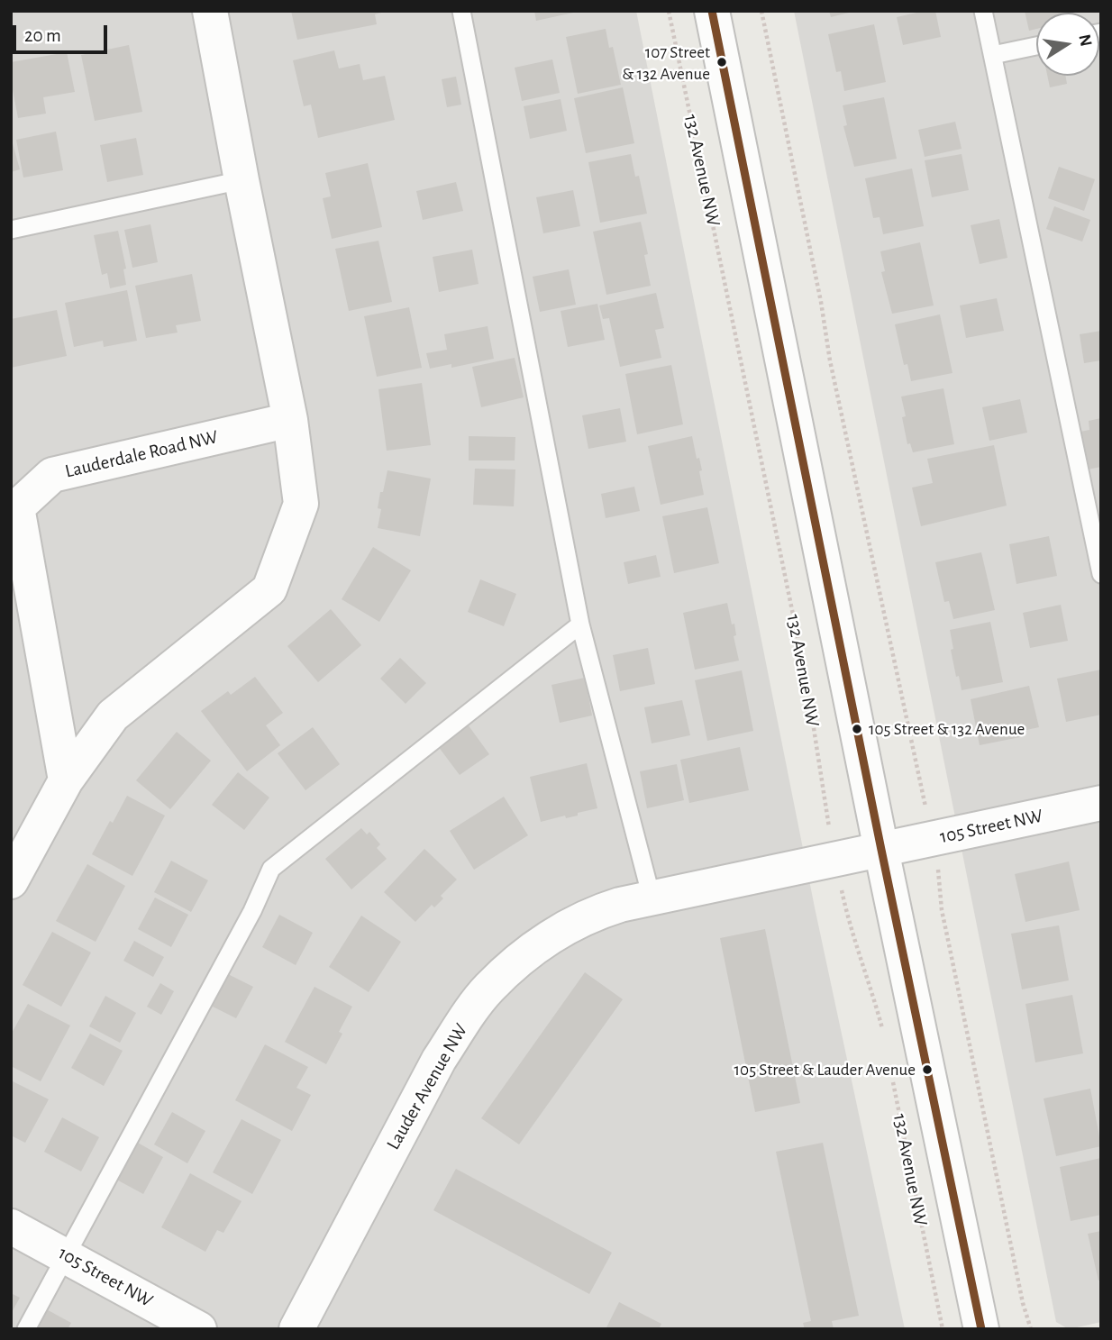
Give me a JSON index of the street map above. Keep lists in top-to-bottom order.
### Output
{
  "streets": {
    "street": [
      "132 Avenue NW",
      "Lauderdale Road NW",
      "105 Street NW",
      "Lauder Avenue NW"
    ]
  },
  "crossings": [
    ["132 Avenue NW", "105 Street NW"],
    ["132 Avenue NW", "Lauder Avenue NW"],
    ["105 Street NW", "Lauder Avenue NW"]
  ],
  "places": ["107 Street & 132 Avenue", "105 Street & 132 Avenue", "105 Street & Lauder Avenue"],
  "scale_bar": "20 m",
  "north": "right"
}
